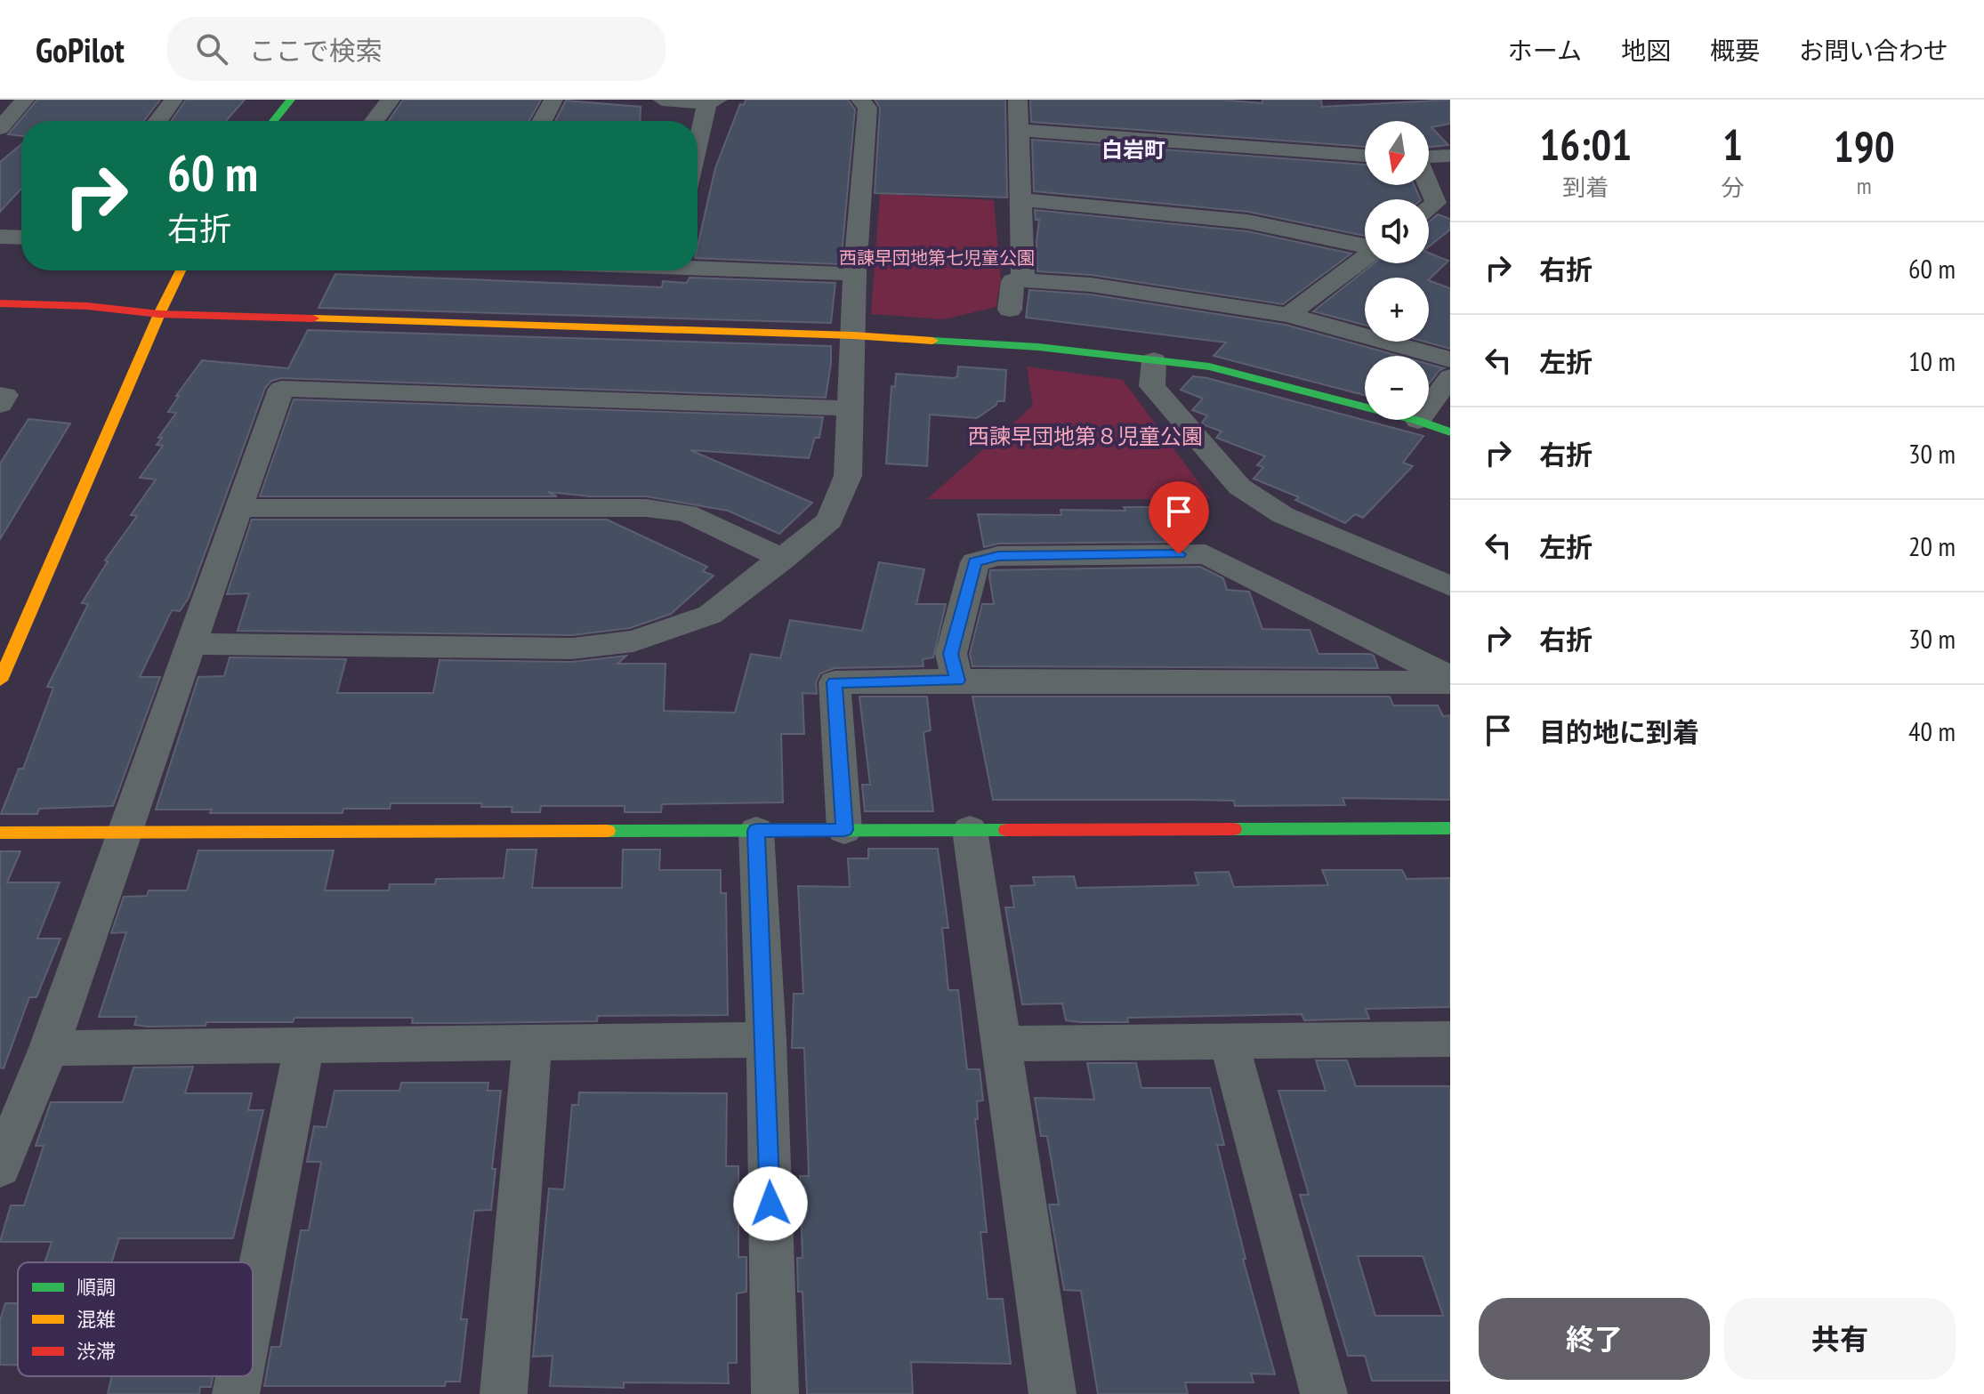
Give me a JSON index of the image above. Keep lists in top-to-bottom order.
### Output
{
  "districts": ["白岩町"],
  "parks": ["西諌早団地第七児童公園", "西諫早団地第８児童公園"],
  "legend": ["順調", "混雑", "渋滞"],
  "north": "bottom",
  "page": {
    "header": "GoPilot",
    "search": "ここで検索",
    "nav": [
      "ホーム",
      "地図",
      "概要",
      "お問い合わせ"
    ],
    "eta": [
      "16:01",
      "到着",
      "1",
      "分",
      "190",
      "m"
    ],
    "map_buttons": ["+", "−"],
    "turn": ["60 m", "右折"],
    "list": [
      {
        "name": "右折",
        "value": "60 m"
      },
      {
        "name": "左折",
        "value": "10 m"
      },
      {
        "name": "右折",
        "value": "30 m"
      },
      {
        "name": "左折",
        "value": "20 m"
      },
      {
        "name": "右折",
        "value": "30 m"
      },
      {
        "name": "目的地に到着",
        "value": "40 m"
      }
    ],
    "buttons": ["終了", "共有"]
  }
}
